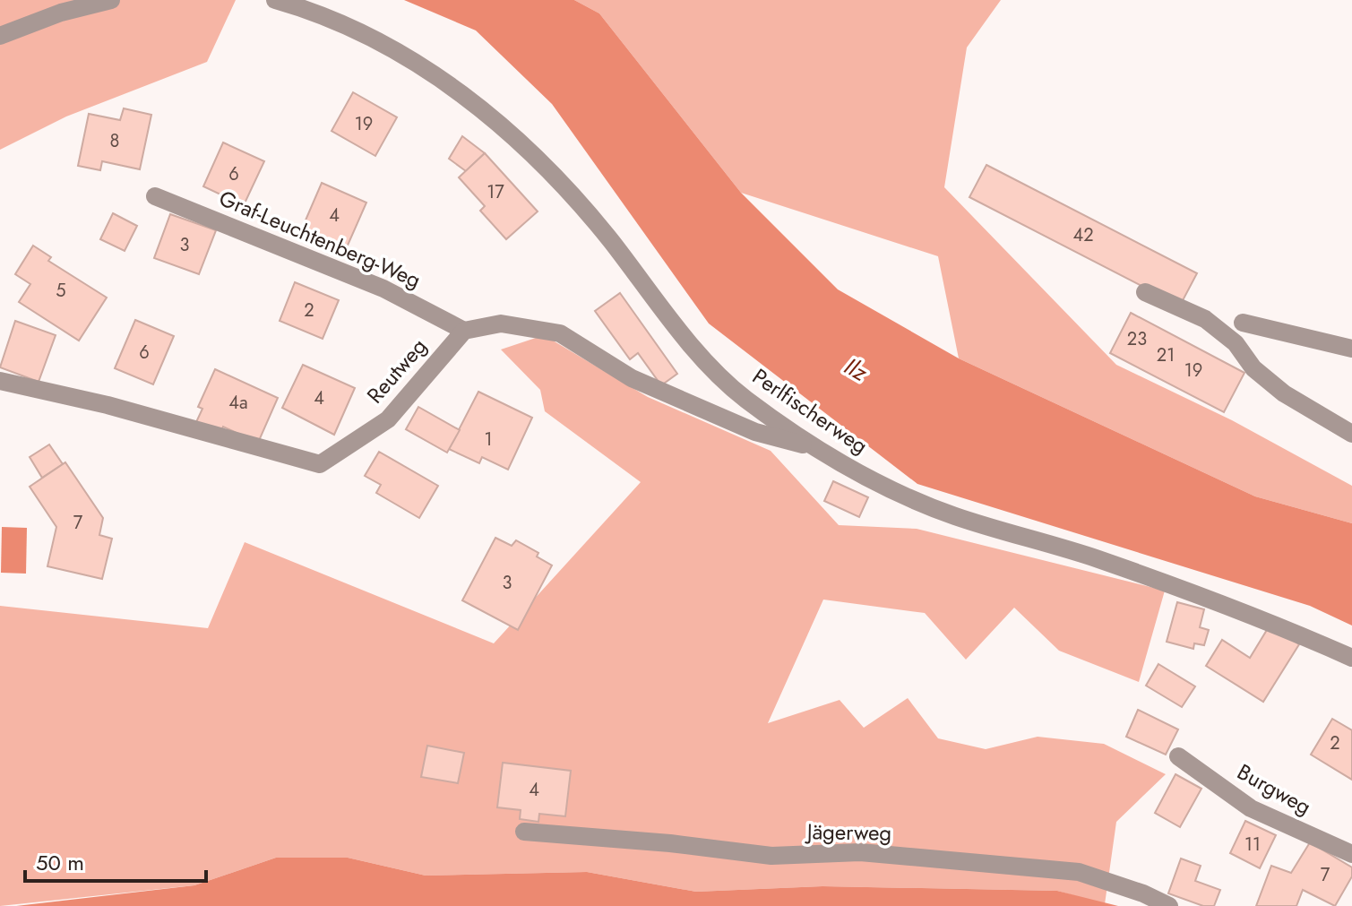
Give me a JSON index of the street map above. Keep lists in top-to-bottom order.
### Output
{
  "streets": {
    "street": [
      "Graf-Leuchtenberg-Weg",
      "Reutweg",
      "Perlfischerweg",
      "Burgweg",
      "Jägerweg"
    ]
  },
  "crossings": [
    ["Graf-Leuchtenberg-Weg", "Reutweg"]
  ],
  "water": ["Ilz"],
  "house_numbers": [
    "19",
    "8",
    "6",
    "17",
    "4",
    "42",
    "3",
    "5",
    "2",
    "23",
    "6",
    "21",
    "19",
    "4",
    "4a",
    "1",
    "7",
    "3",
    "2",
    "4",
    "11",
    "7"
  ],
  "scale_bar": "50 m"
}
